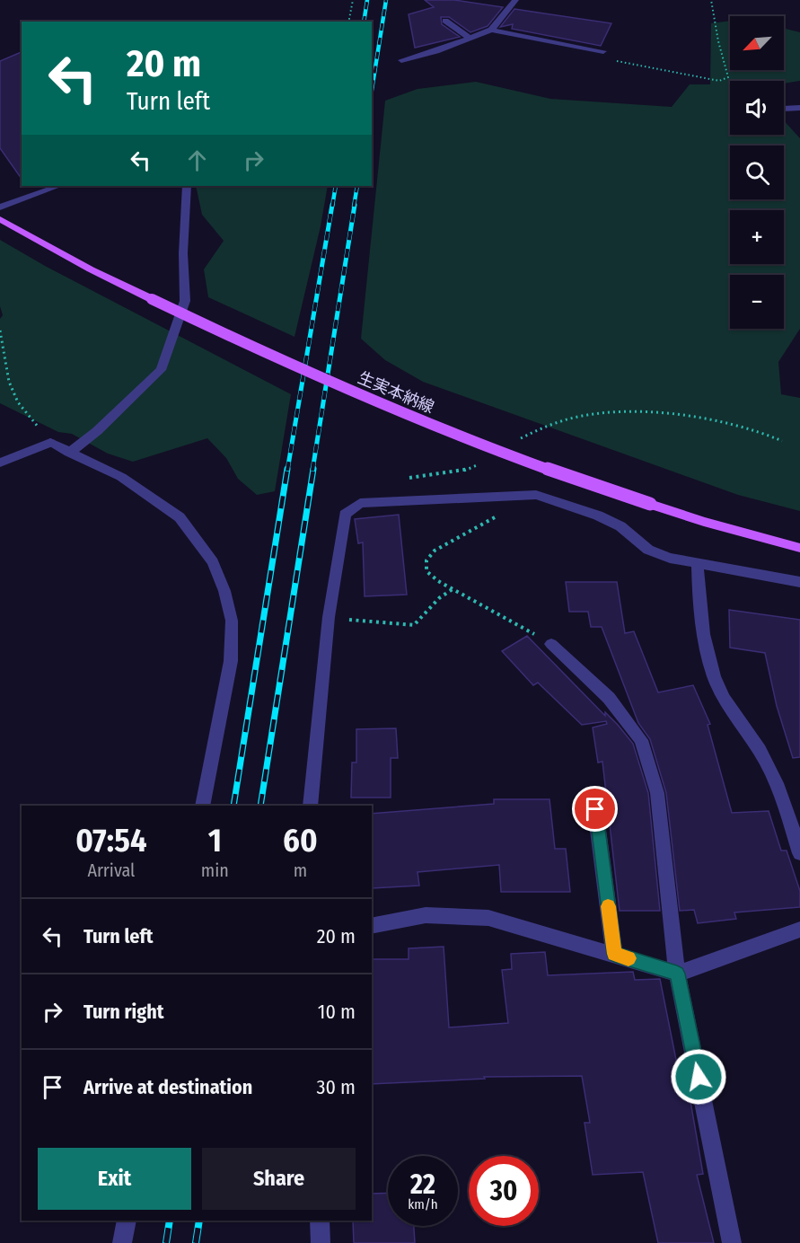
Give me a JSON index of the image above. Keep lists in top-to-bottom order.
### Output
{
  "streets": {
    "main road": ["生実本納線"]
  },
  "north": "bottom left",
  "page": {
    "map_buttons": ["+", "−"],
    "turn": ["20 m", "Turn left"],
    "eta": [
      "07:54",
      "Arrival",
      "1",
      "min",
      "60",
      "m"
    ],
    "list": [
      {
        "name": "Turn left",
        "value": "20 m"
      },
      {
        "name": "Turn right",
        "value": "10 m"
      },
      {
        "name": "Arrive at destination",
        "value": "30 m"
      }
    ],
    "buttons": ["Exit", "Share"],
    "speed": "22 km/h",
    "limit": "30"
  }
}
